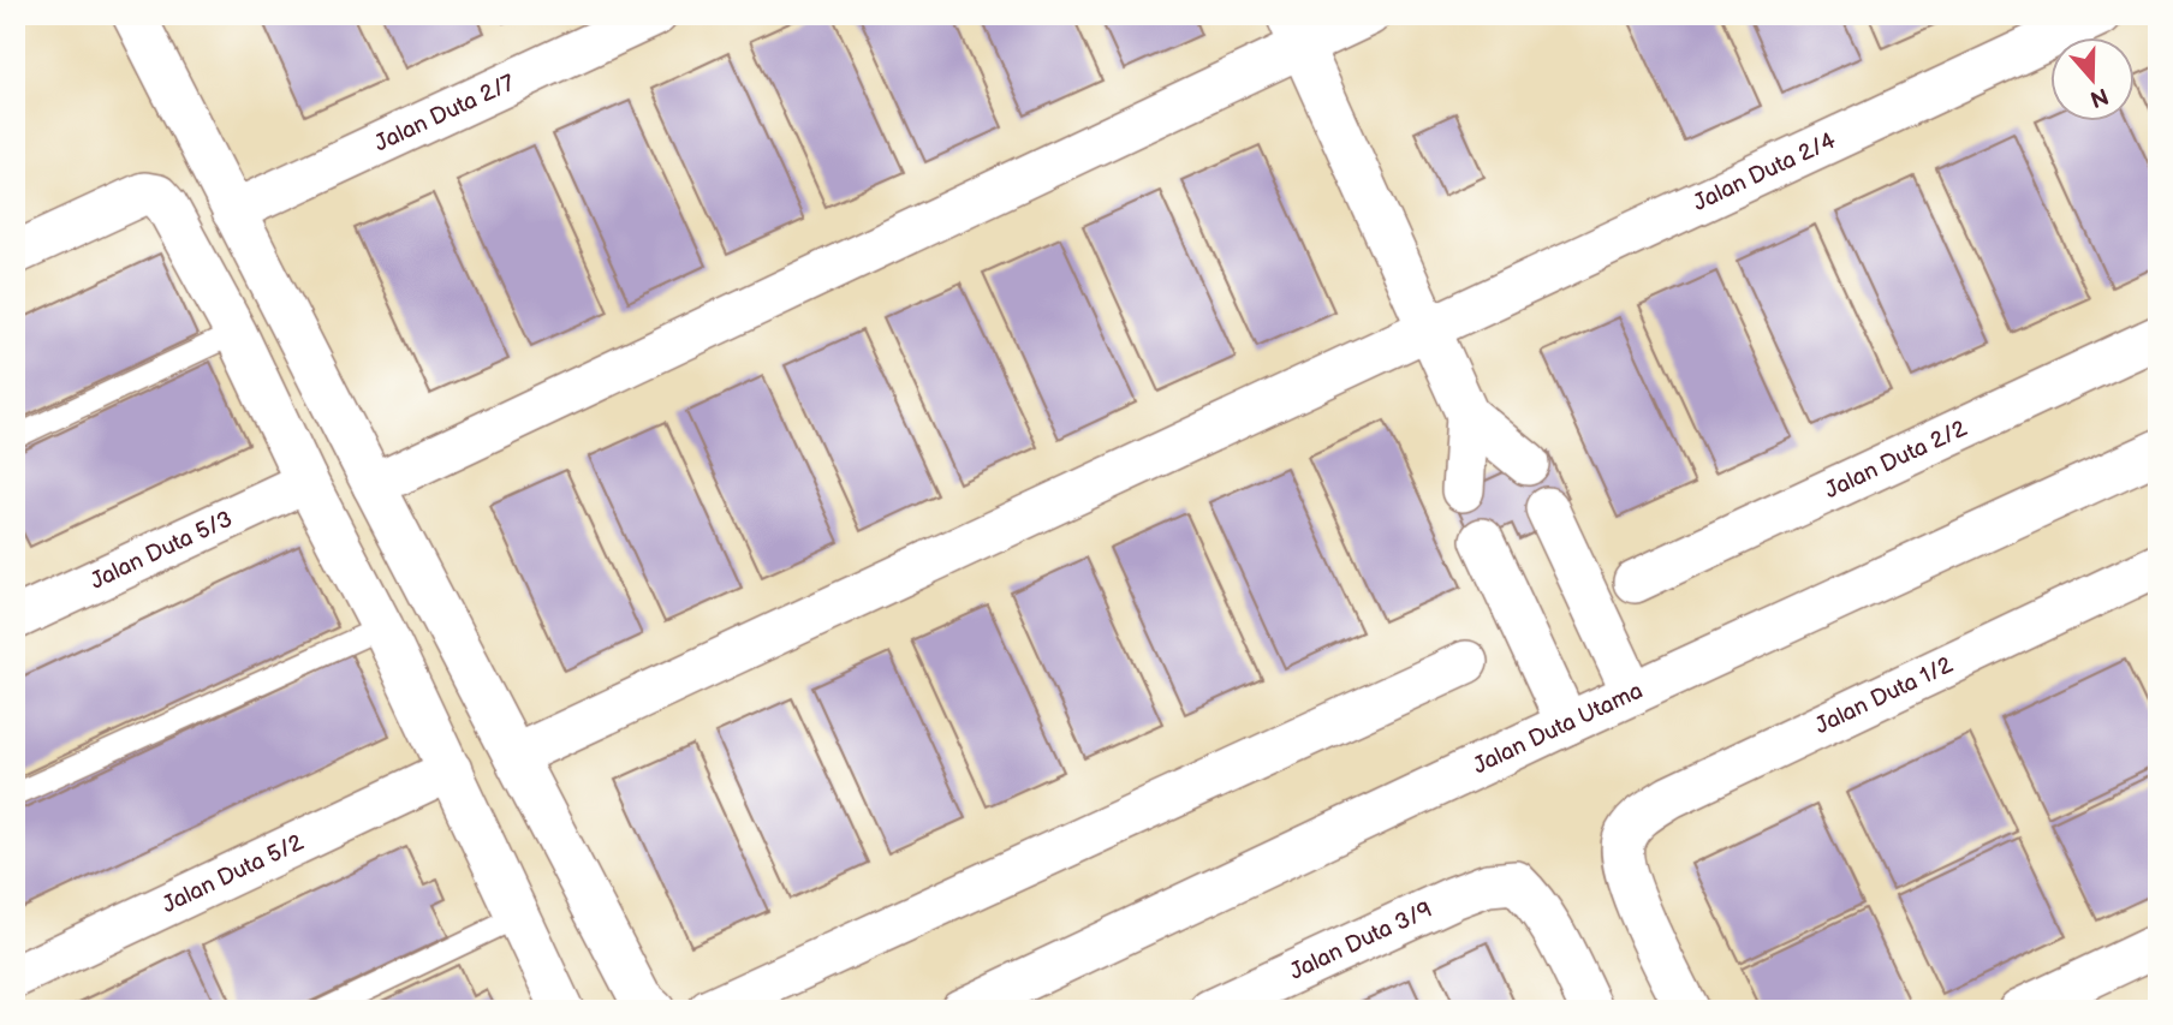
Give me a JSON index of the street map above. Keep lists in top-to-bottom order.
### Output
{
  "streets": {
    "street": [
      "Jalan Duta 2/7",
      "Jalan Duta 2/4",
      "Jalan Duta 2/2",
      "Jalan Duta 5/3",
      "Jalan Duta 1/2",
      "Jalan Duta Utama",
      "Jalan Duta 5/2",
      "Jalan Duta 3/9"
    ]
  },
  "north": "bottom"
}
